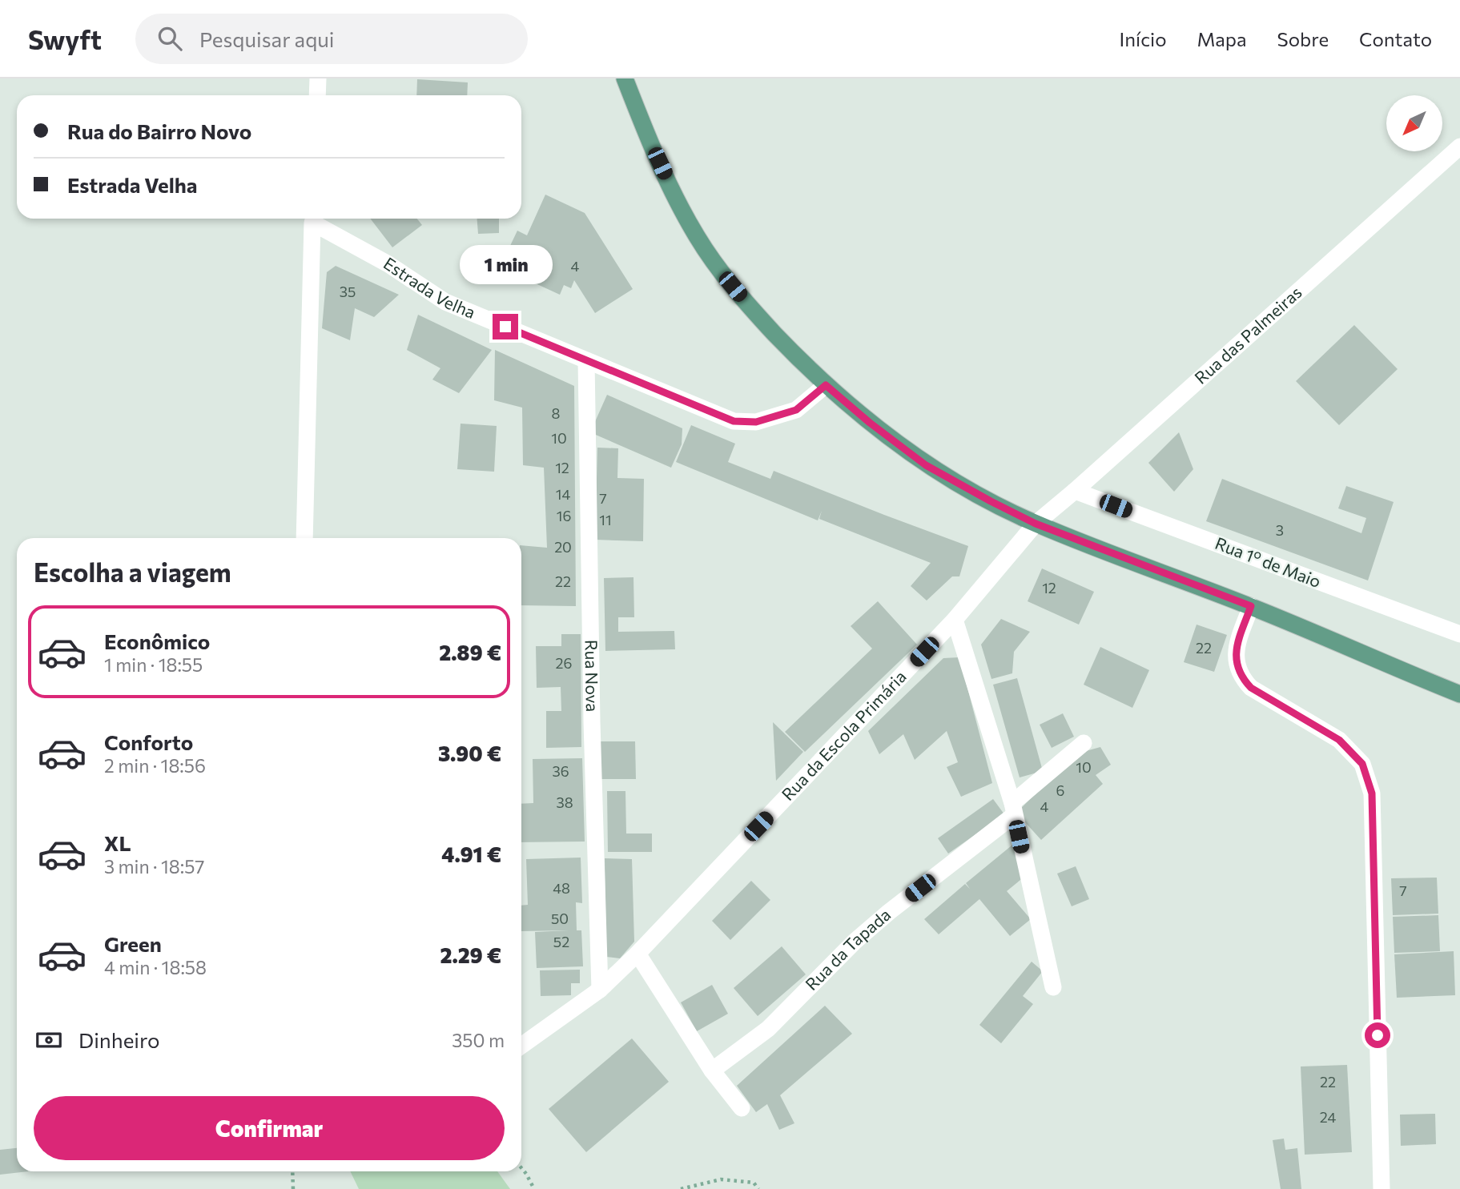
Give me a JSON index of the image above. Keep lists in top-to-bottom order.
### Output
{
  "streets": {
    "street": [
      "Estrada Velha",
      "Rua das Palmeiras",
      "Rua 1º de Maio",
      "Rua Nova",
      "Rua da Escola Primária",
      "Rua da Tapada"
    ]
  },
  "crossings": [
    ["Estrada Velha", "Rua Nova"],
    ["Rua das Palmeiras", "Rua 1º de Maio"],
    ["Rua das Palmeiras", "Rua da Escola Primária"],
    ["Rua Nova", "Rua da Escola Primária"]
  ],
  "house_numbers": [
    "4",
    "35",
    "8",
    "10",
    "12",
    "14",
    "7",
    "16",
    "11",
    "3",
    "20",
    "22",
    "12",
    "22",
    "26",
    "10",
    "36",
    "6",
    "38",
    "4",
    "48",
    "7",
    "50",
    "52",
    "22",
    "24"
  ],
  "north": "bottom left",
  "page": {
    "header": "Swyft",
    "search": "Pesquisar aqui",
    "nav": [
      "Início",
      "Mapa",
      "Sobre",
      "Contato"
    ],
    "banner": ["Rua do Bairro Novo", "Estrada Velha"],
    "bubble": "1 min",
    "heading": "Escolha a viagem",
    "list": [
      {
        "name": "Econômico",
        "note": "1 min · 18:55",
        "value": "2.89 €"
      },
      {
        "name": "Conforto",
        "note": "2 min · 18:56",
        "value": "3.90 €"
      },
      {
        "name": "XL",
        "note": "3 min · 18:57",
        "value": "4.91 €"
      },
      {
        "name": "Green",
        "note": "4 min · 18:58",
        "value": "2.29 €"
      }
    ],
    "pay": ["Dinheiro", "350 m"],
    "buttons": "Confirmar"
  }
}
